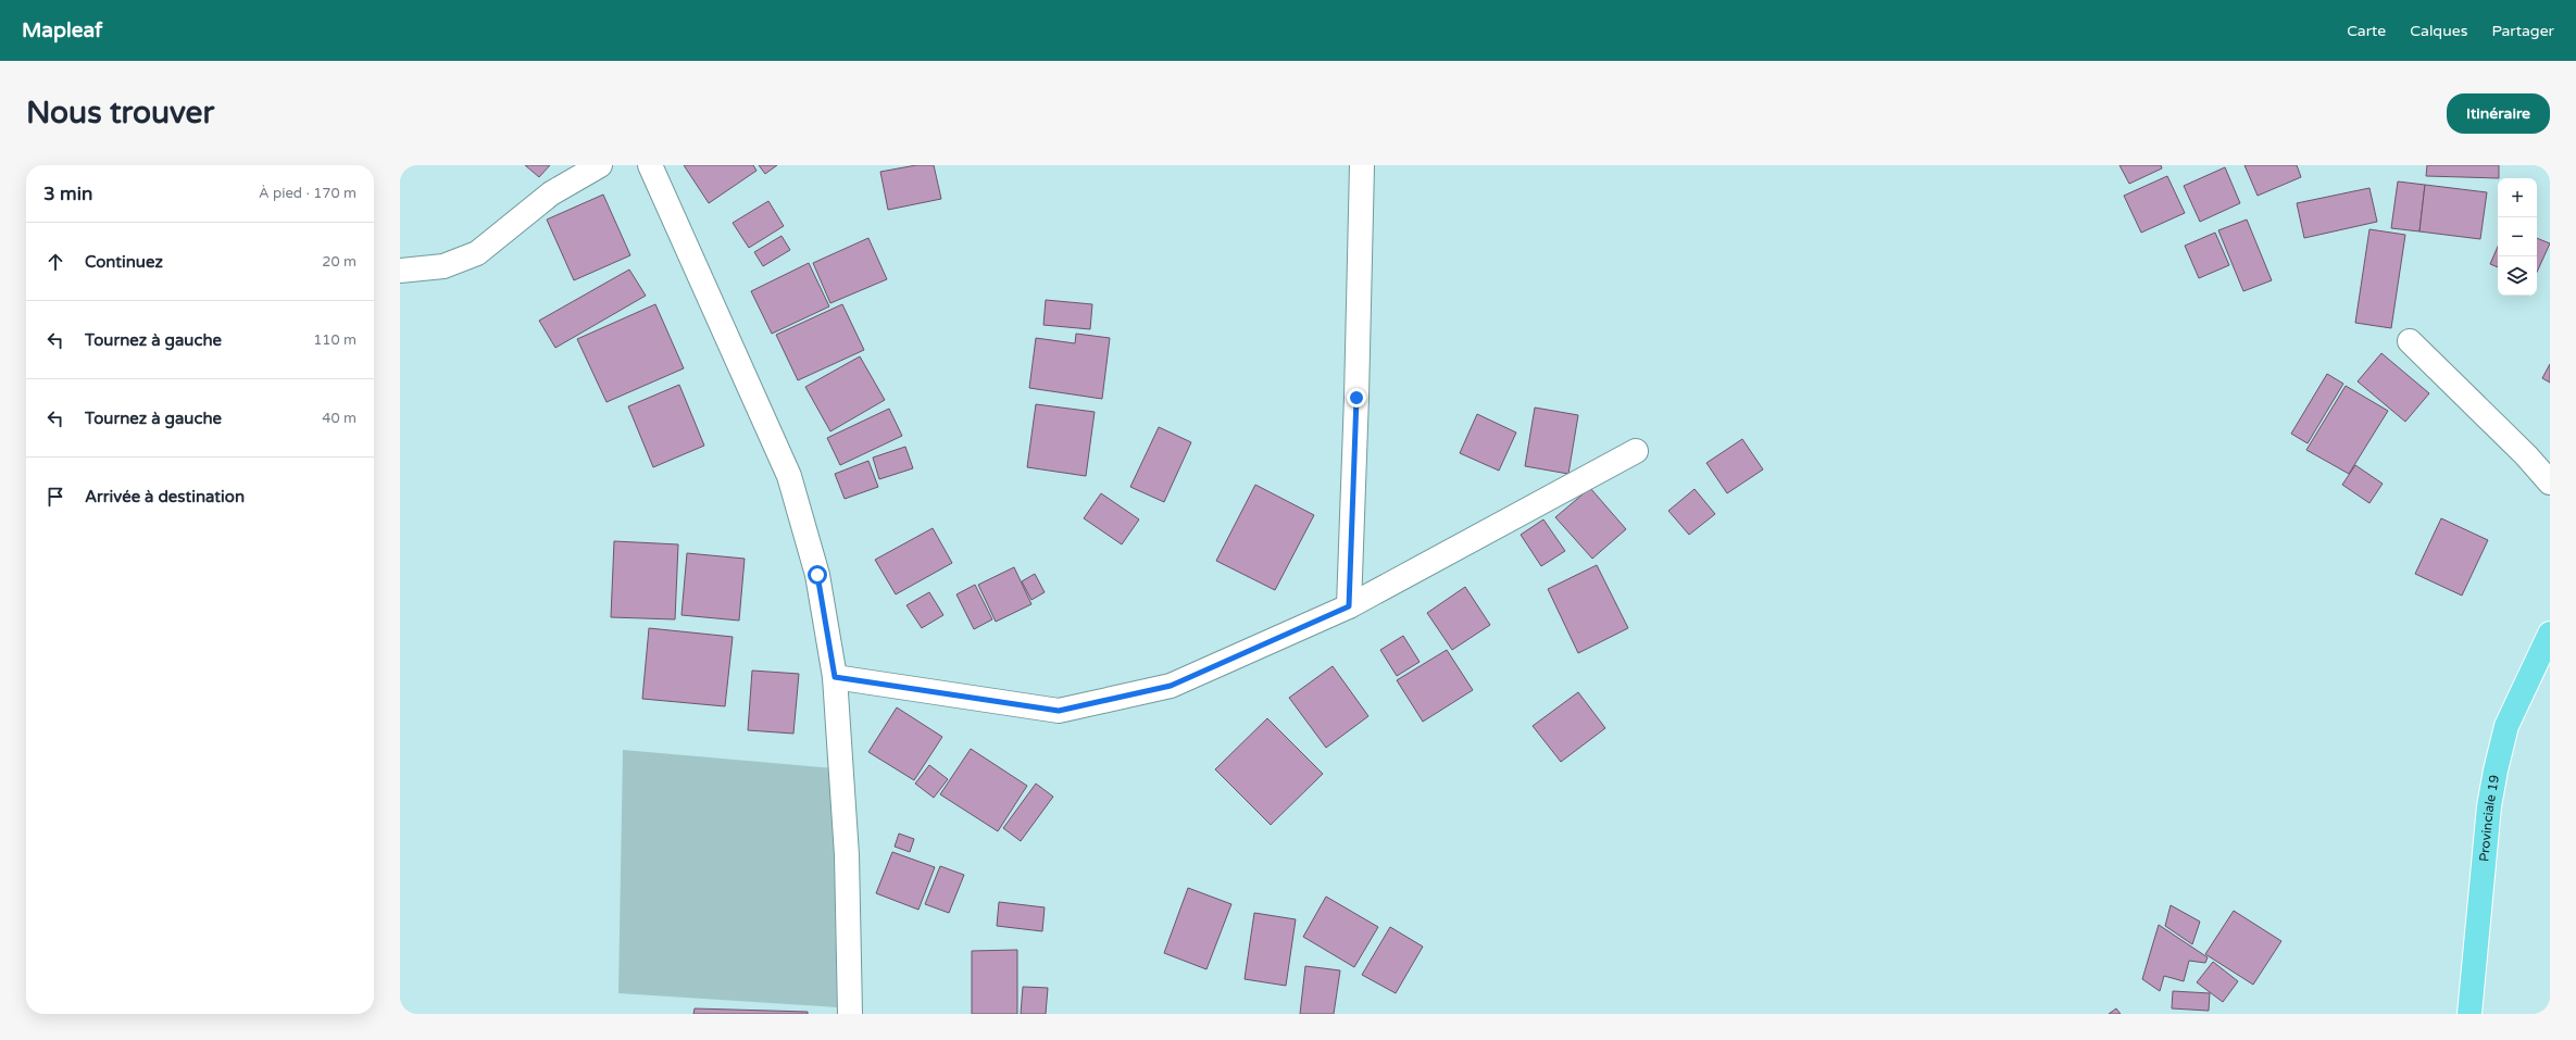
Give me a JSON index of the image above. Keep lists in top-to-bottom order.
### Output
{
  "streets": {
    "main road": ["Provinciale 19"]
  },
  "page": {
    "header": "Mapleaf",
    "nav": ["Carte", "Calques", "Partager"],
    "buttons": "Itinéraire",
    "title": "Nous trouver",
    "heading": ["3 min", "À pied · 170 m"],
    "map_buttons": ["+", "−"],
    "list": [
      ["Continuez", "20 m"],
      ["Tournez à gauche", "110 m"],
      ["Tournez à gauche", "40 m"],
      "Arrivée à destination"
    ]
  }
}
